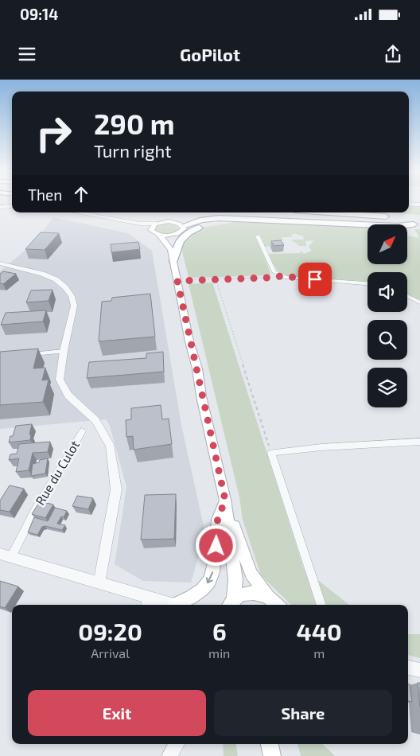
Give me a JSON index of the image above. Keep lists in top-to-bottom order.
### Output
{
  "streets": {
    "street": ["Rue du Culot"]
  },
  "north": "top right",
  "page": {
    "status": "09:14",
    "header": "GoPilot",
    "turn": ["290 m", "Turn right"],
    "then": "Then",
    "eta": [
      "09:20",
      "Arrival",
      "6",
      "min",
      "440",
      "m"
    ],
    "buttons": ["Exit", "Share"]
  }
}
